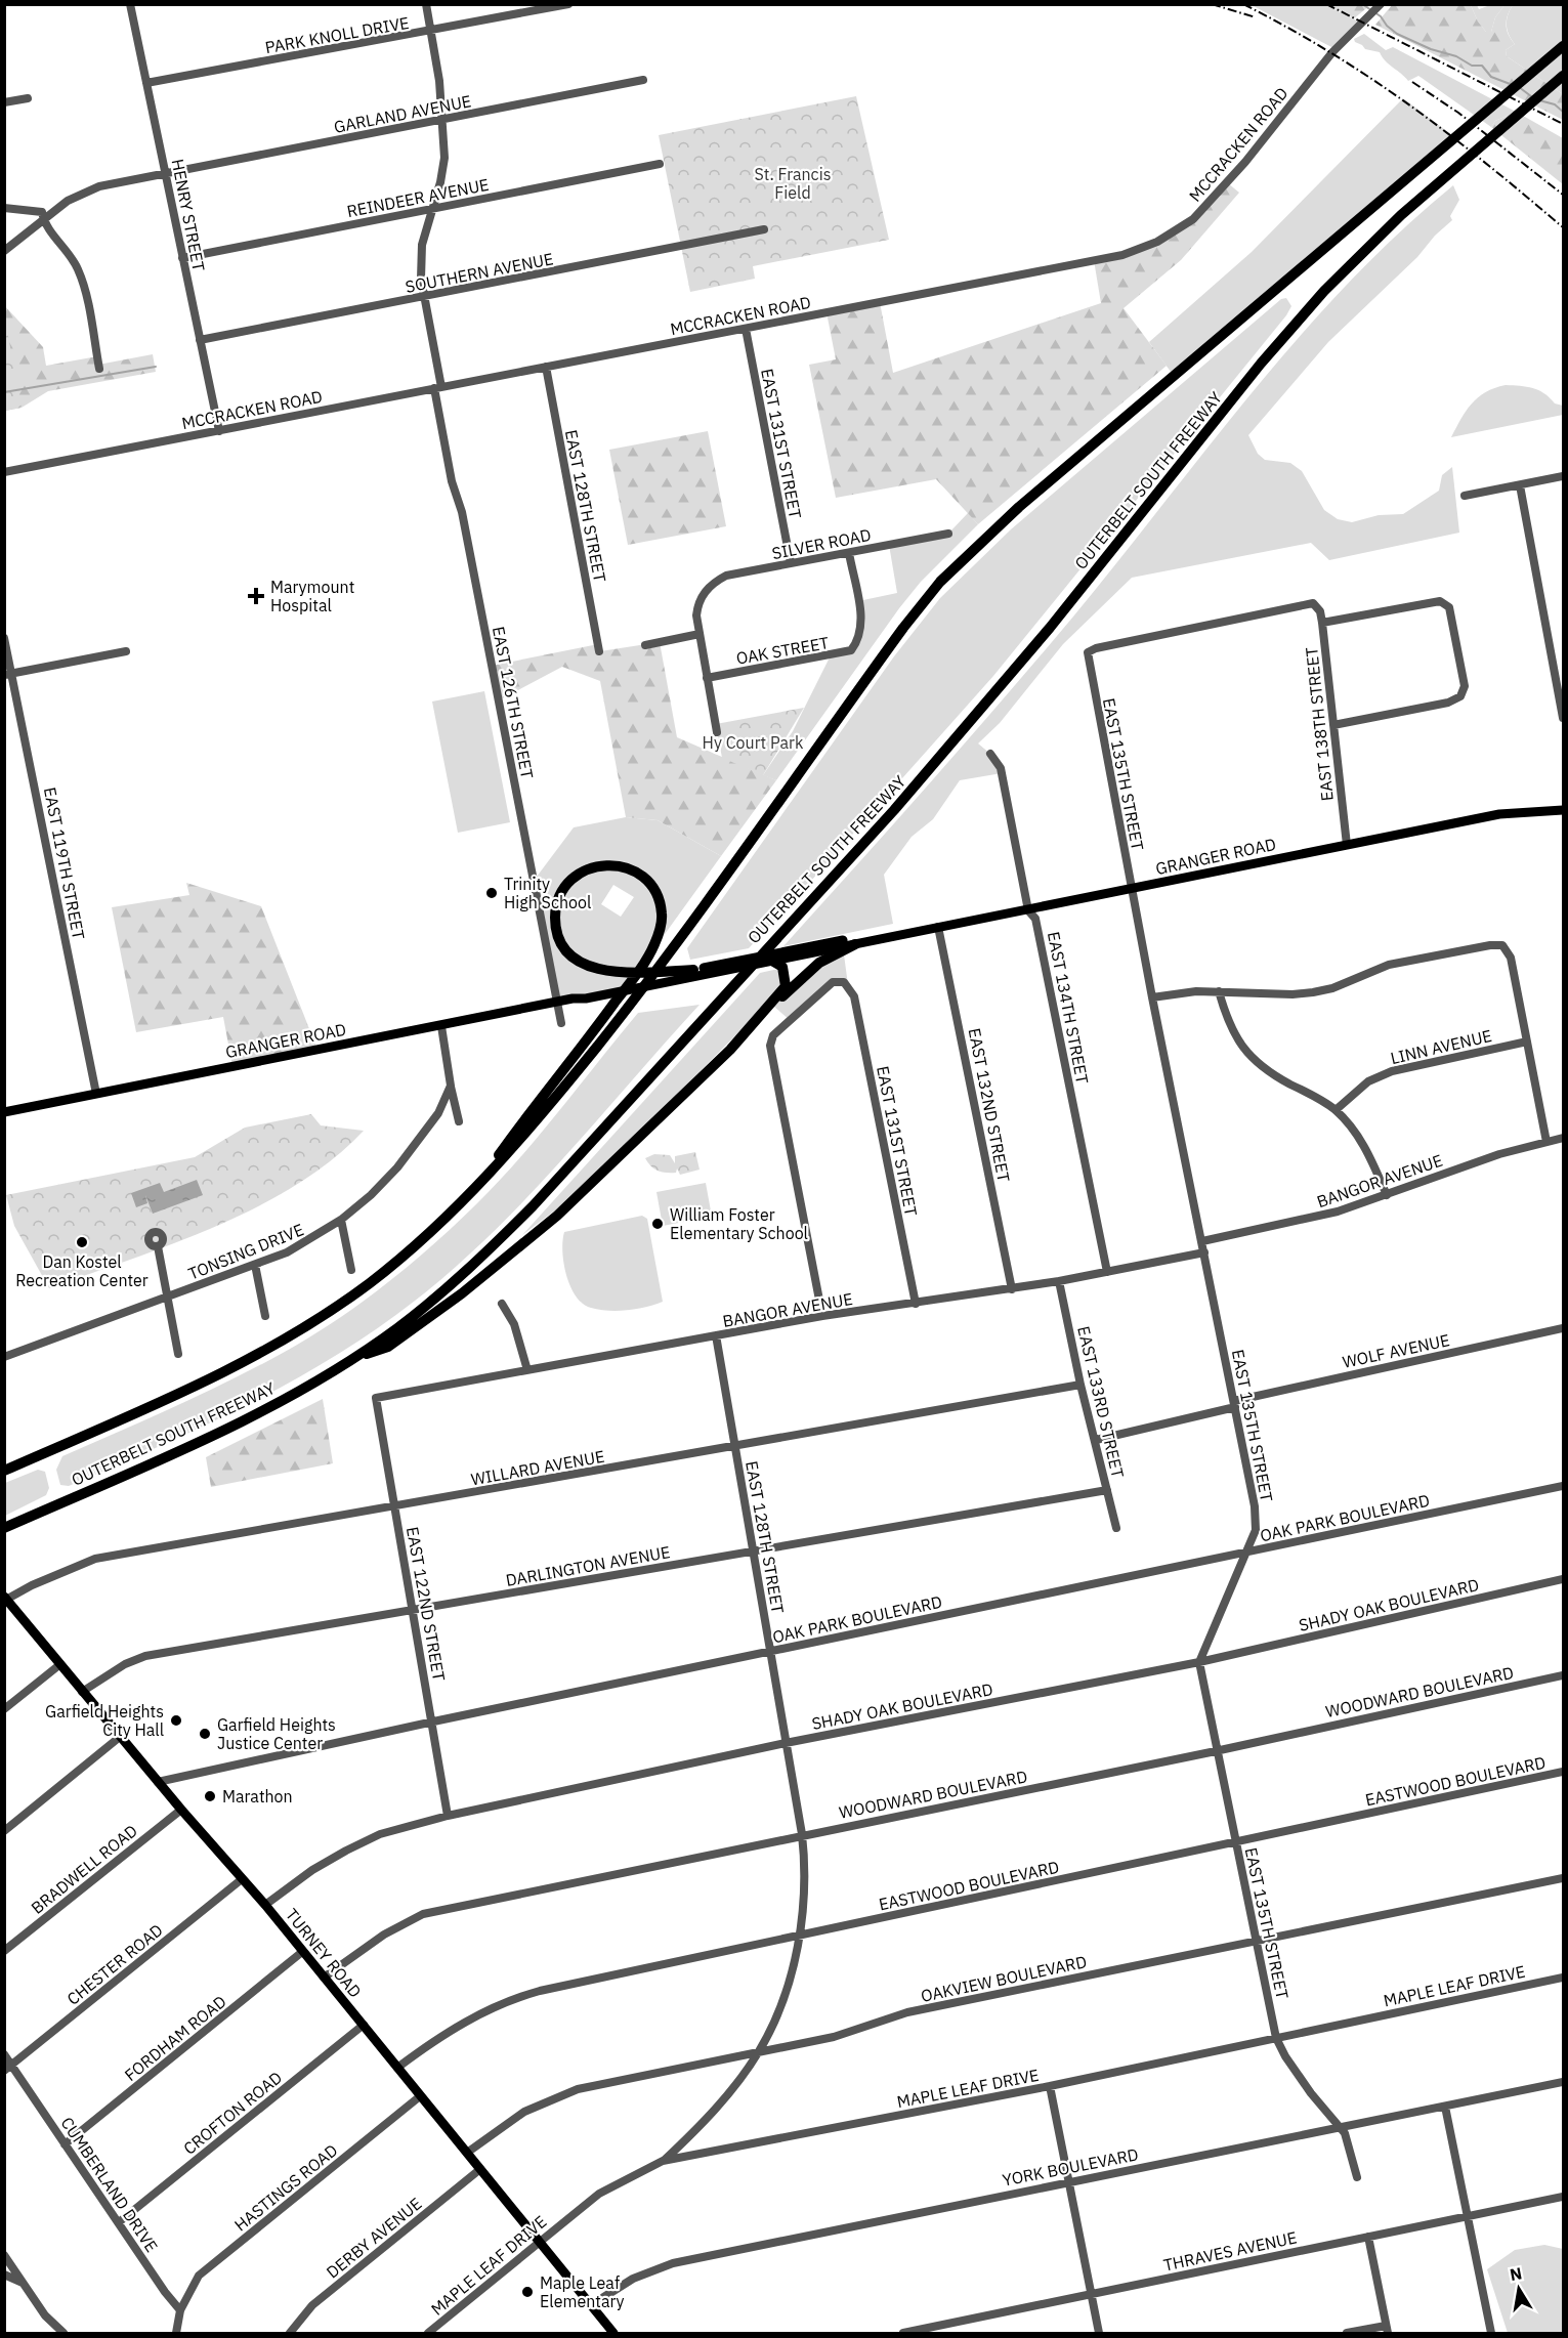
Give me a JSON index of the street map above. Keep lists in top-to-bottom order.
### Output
{
  "streets": {
    "highway": ["OUTERBELT SOUTH FREEWAY"],
    "main road": ["GRANGER ROAD", "TURNEY ROAD"],
    "street": [
      "PARK KNOLL DRIVE",
      "GARLAND AVENUE",
      "MCCRACKEN ROAD",
      "REINDEER AVENUE",
      "HENRY STREET",
      "SOUTHERN AVENUE",
      "EAST 131ST STREET",
      "EAST 128TH STREET",
      "SILVER ROAD",
      "OAK STREET",
      "EAST 126TH STREET",
      "EAST 138TH STREET",
      "EAST 135TH STREET",
      "EAST 119TH STREET",
      "EAST 134TH STREET",
      "LINN AVENUE",
      "EAST 132ND STREET",
      "BANGOR AVENUE",
      "TONSING DRIVE",
      "WOLF AVENUE",
      "EAST 133RD STREET",
      "WILLARD AVENUE",
      "OAK PARK BOULEVARD",
      "DARLINGTON AVENUE",
      "EAST 122ND STREET",
      "SHADY OAK BOULEVARD",
      "WOODWARD BOULEVARD",
      "EASTWOOD BOULEVARD",
      "BRADWELL ROAD",
      "CHESTER ROAD",
      "OAKVIEW BOULEVARD",
      "MAPLE LEAF DRIVE",
      "FORDHAM ROAD",
      "CROFTON ROAD",
      "YORK BOULEVARD",
      "CUMBERLAND DRIVE",
      "HASTINGS ROAD",
      "DERBY AVENUE",
      "THRAVES AVENUE"
    ]
  },
  "crossings": [
    ["PARK KNOLL DRIVE", "HENRY STREET"],
    ["PARK KNOLL DRIVE", "EAST 126TH STREET"],
    ["GARLAND AVENUE", "HENRY STREET"],
    ["GARLAND AVENUE", "EAST 126TH STREET"],
    ["MCCRACKEN ROAD", "HENRY STREET"],
    ["MCCRACKEN ROAD", "EAST 131ST STREET"],
    ["MCCRACKEN ROAD", "EAST 128TH STREET"],
    ["MCCRACKEN ROAD", "EAST 126TH STREET"],
    ["REINDEER AVENUE", "HENRY STREET"],
    ["REINDEER AVENUE", "EAST 126TH STREET"],
    ["HENRY STREET", "SOUTHERN AVENUE"],
    ["SOUTHERN AVENUE", "EAST 126TH STREET"],
    ["EAST 131ST STREET", "SILVER ROAD"],
    ["EAST 131ST STREET", "BANGOR AVENUE"],
    ["EAST 128TH STREET", "BANGOR AVENUE"],
    ["EAST 128TH STREET", "WILLARD AVENUE"],
    ["EAST 128TH STREET", "OAK PARK BOULEVARD"],
    ["EAST 128TH STREET", "DARLINGTON AVENUE"],
    ["EAST 128TH STREET", "SHADY OAK BOULEVARD"],
    ["EAST 128TH STREET", "WOODWARD BOULEVARD"],
    ["EAST 128TH STREET", "EASTWOOD BOULEVARD"],
    ["EAST 128TH STREET", "OAKVIEW BOULEVARD"],
    ["EAST 128TH STREET", "MAPLE LEAF DRIVE"],
    ["SILVER ROAD", "OAK STREET"],
    ["EAST 126TH STREET", "GRANGER ROAD"],
    ["EAST 138TH STREET", "EAST 135TH STREET"],
    ["EAST 138TH STREET", "GRANGER ROAD"],
    ["EAST 135TH STREET", "GRANGER ROAD"],
    ["EAST 135TH STREET", "BANGOR AVENUE"],
    ["EAST 135TH STREET", "WOLF AVENUE"],
    ["EAST 135TH STREET", "OAK PARK BOULEVARD"],
    ["EAST 135TH STREET", "SHADY OAK BOULEVARD"],
    ["EAST 135TH STREET", "WOODWARD BOULEVARD"],
    ["EAST 135TH STREET", "EASTWOOD BOULEVARD"],
    ["EAST 135TH STREET", "OAKVIEW BOULEVARD"],
    ["EAST 135TH STREET", "MAPLE LEAF DRIVE"],
    ["EAST 135TH STREET", "YORK BOULEVARD"],
    ["GRANGER ROAD", "EAST 119TH STREET"],
    ["GRANGER ROAD", "EAST 134TH STREET"],
    ["GRANGER ROAD", "EAST 132ND STREET"],
    ["EAST 134TH STREET", "BANGOR AVENUE"],
    ["EAST 132ND STREET", "BANGOR AVENUE"],
    ["BANGOR AVENUE", "EAST 133RD STREET"],
    ["BANGOR AVENUE", "EAST 122ND STREET"],
    ["WOLF AVENUE", "EAST 133RD STREET"],
    ["EAST 133RD STREET", "WILLARD AVENUE"],
    ["EAST 133RD STREET", "DARLINGTON AVENUE"],
    ["WILLARD AVENUE", "EAST 122ND STREET"],
    ["WILLARD AVENUE", "TURNEY ROAD"],
    ["OAK PARK BOULEVARD", "EAST 122ND STREET"],
    ["OAK PARK BOULEVARD", "TURNEY ROAD"],
    ["DARLINGTON AVENUE", "EAST 122ND STREET"],
    ["DARLINGTON AVENUE", "TURNEY ROAD"],
    ["EAST 122ND STREET", "SHADY OAK BOULEVARD"],
    ["SHADY OAK BOULEVARD", "TURNEY ROAD"],
    ["WOODWARD BOULEVARD", "TURNEY ROAD"],
    ["EASTWOOD BOULEVARD", "TURNEY ROAD"],
    ["BRADWELL ROAD", "TURNEY ROAD"],
    ["TURNEY ROAD", "CHESTER ROAD"],
    ["TURNEY ROAD", "OAKVIEW BOULEVARD"],
    ["TURNEY ROAD", "MAPLE LEAF DRIVE"],
    ["TURNEY ROAD", "FORDHAM ROAD"],
    ["TURNEY ROAD", "CROFTON ROAD"],
    ["TURNEY ROAD", "YORK BOULEVARD"],
    ["TURNEY ROAD", "HASTINGS ROAD"],
    ["TURNEY ROAD", "DERBY AVENUE"],
    ["CHESTER ROAD", "CUMBERLAND DRIVE"],
    ["FORDHAM ROAD", "CUMBERLAND DRIVE"],
    ["CROFTON ROAD", "CUMBERLAND DRIVE"],
    ["CUMBERLAND DRIVE", "HASTINGS ROAD"]
  ],
  "parks": ["St. Francis Field", "Hy Court Park"],
  "places": {
    "health": ["Marymount Hospital"],
    "other": [
      "Trinity High School",
      "William Foster Elementary School",
      "Dan Kostel Recreation Center",
      "Garfield Heights City Hall",
      "Garfield Heights Justice Center",
      "Marathon",
      "Maple Leaf Elementary"
    ]
  },
  "north": "top"
}
